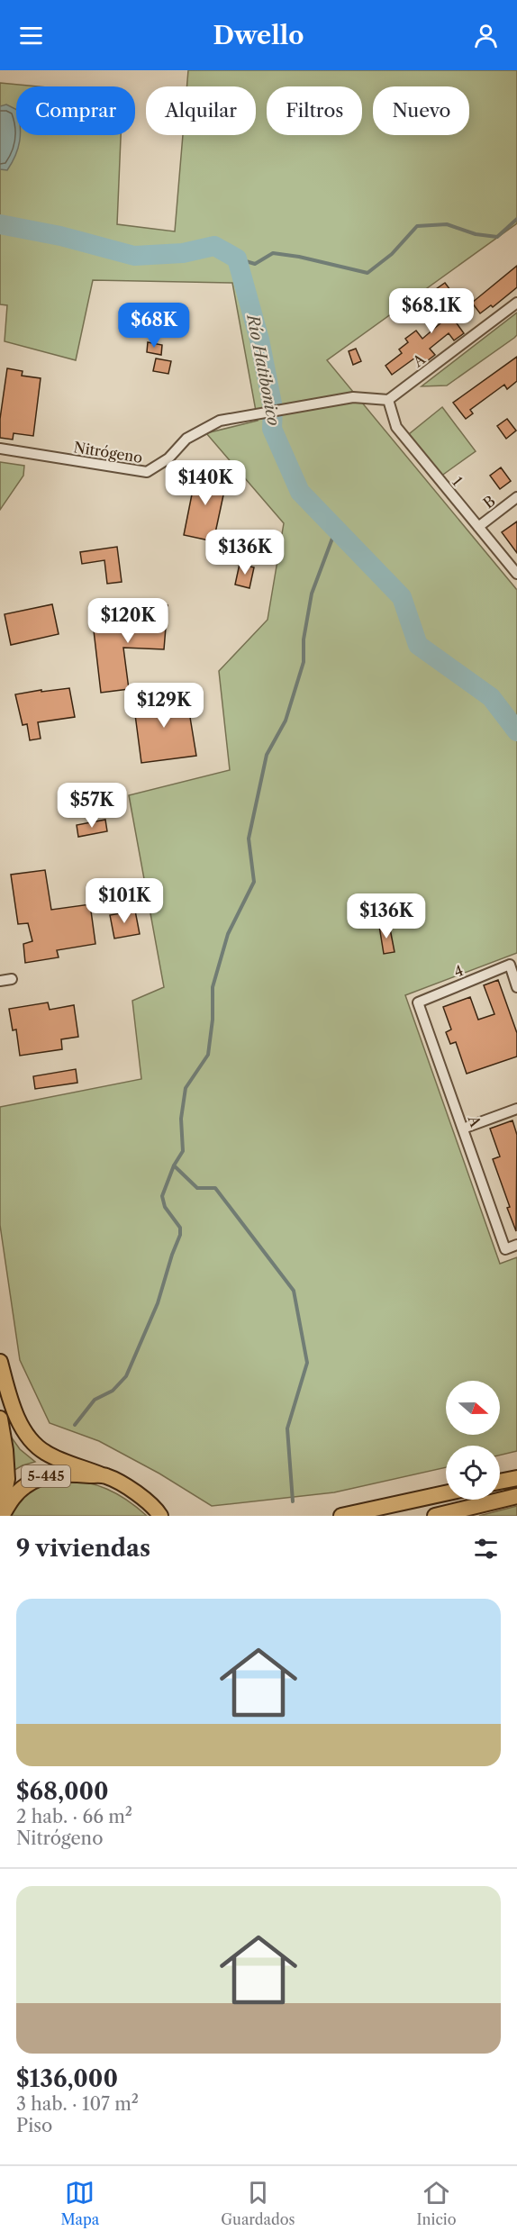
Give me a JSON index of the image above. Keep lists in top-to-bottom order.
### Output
{
  "streets": {
    "main road": ["5-445"],
    "street": [
      "A",
      "Nitrógeno",
      "1",
      "B",
      "4"
    ]
  },
  "crossings": [
    ["A", "Nitrógeno"],
    ["A", "1"],
    ["A", "4"],
    ["Nitrógeno", "1"],
    ["1", "B"]
  ],
  "water": ["Río Hatibonico"],
  "north": "right",
  "page": {
    "header": "Dwello",
    "chip": [
      "Comprar",
      "Alquilar",
      "Filtros",
      "Nuevo"
    ],
    "price": [
      "$68.1K",
      "$68K",
      "$140K",
      "$136K",
      "$120K",
      "$129K",
      "$57K",
      "$101K",
      "$136K"
    ],
    "heading": "9 viviendas",
    "list": [
      {
        "name": "$68,000",
        "note": "2 hab. · 66 m² · Nitrógeno"
      },
      {
        "name": "$136,000",
        "note": "3 hab. · 107 m² · Piso"
      }
    ],
    "tabs": ["Mapa", "Guardados", "Inicio"]
  }
}
